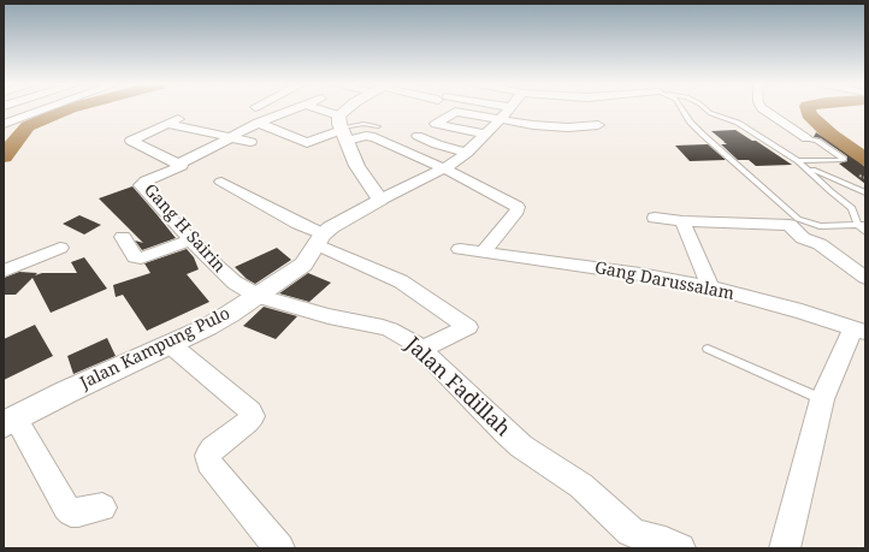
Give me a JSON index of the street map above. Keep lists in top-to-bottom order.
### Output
{
  "streets": {
    "street": [
      "Gang H Sairin",
      "Gang Darussalam",
      "Jalan Kampung Pulo",
      "Jalan Fadillah"
    ]
  },
  "crossings": [
    ["Gang H Sairin", "Jalan Kampung Pulo"],
    ["Gang H Sairin", "Jalan Fadillah"],
    ["Jalan Kampung Pulo", "Jalan Fadillah"]
  ]
}
